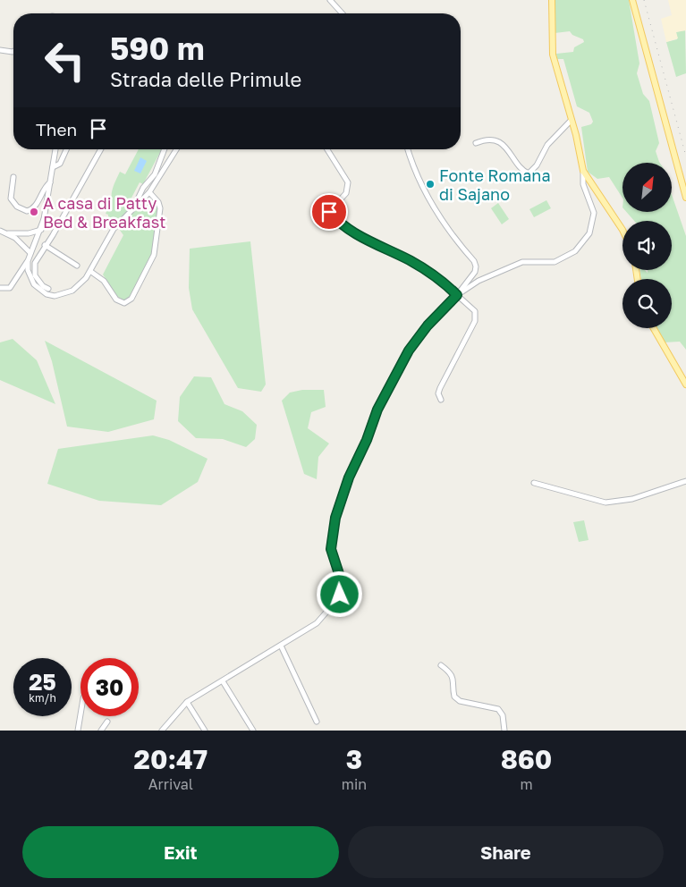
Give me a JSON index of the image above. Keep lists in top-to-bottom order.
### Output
{
  "places": ["Fonte Romana di Sajano", "A casa di Patty Bed & Breakfast"],
  "north": "top right",
  "page": {
    "turn": ["590 m", "Strada delle Primule"],
    "then": "Then",
    "speed": "25 km/h",
    "limit": "30",
    "eta": [
      "20:47",
      "Arrival",
      "3",
      "min",
      "860",
      "m"
    ],
    "buttons": ["Exit", "Share"]
  }
}
